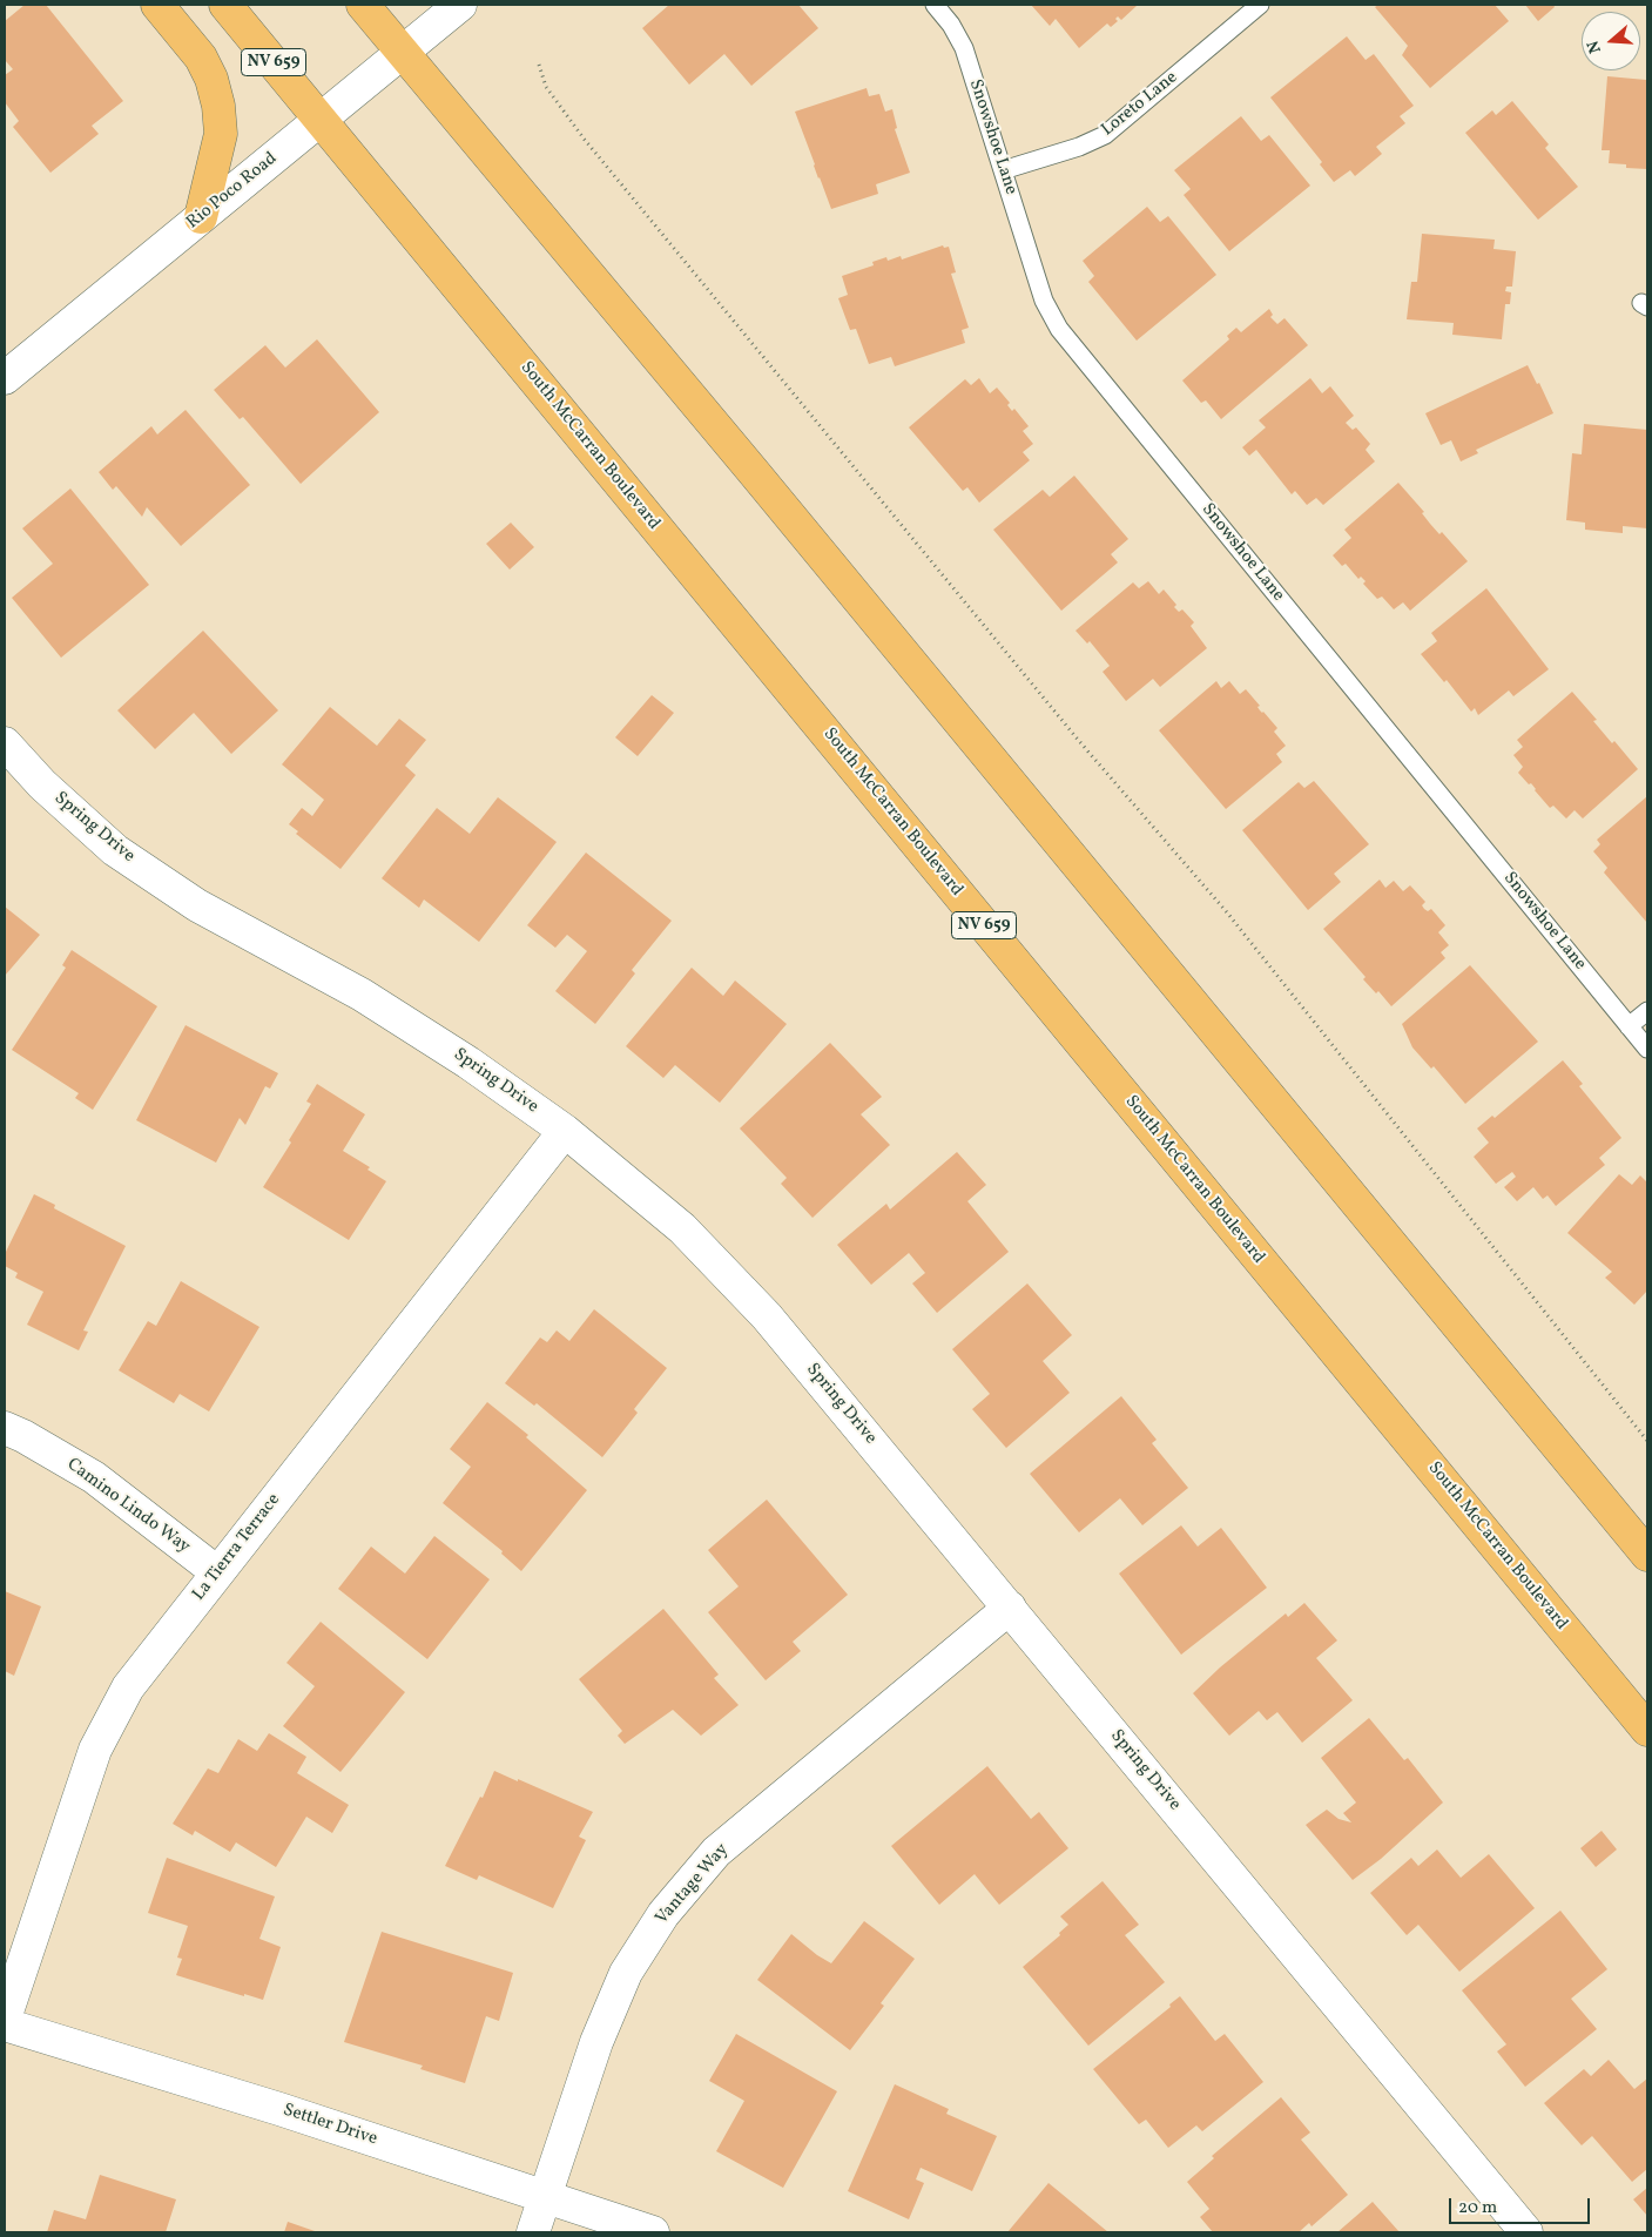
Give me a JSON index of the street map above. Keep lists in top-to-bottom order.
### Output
{
  "streets": {
    "main road": ["NV 659", "South McCarran Boulevard"],
    "street": [
      "Rio Poco Road",
      "Spring Drive",
      "Camino Lindo Way",
      "La Tierra Terrace",
      "Vantage Way",
      "Settler Drive"
    ],
    "lane": ["Loreto Lane", "Snowshoe Lane"]
  },
  "crossings": [
    ["Loreto Lane", "Snowshoe Lane"],
    ["Rio Poco Road", "South McCarran Boulevard"],
    ["Spring Drive", "La Tierra Terrace"],
    ["Spring Drive", "Vantage Way"],
    ["Camino Lindo Way", "La Tierra Terrace"],
    ["Vantage Way", "Settler Drive"]
  ],
  "scale_bar": "20 m",
  "north": "left"
}
